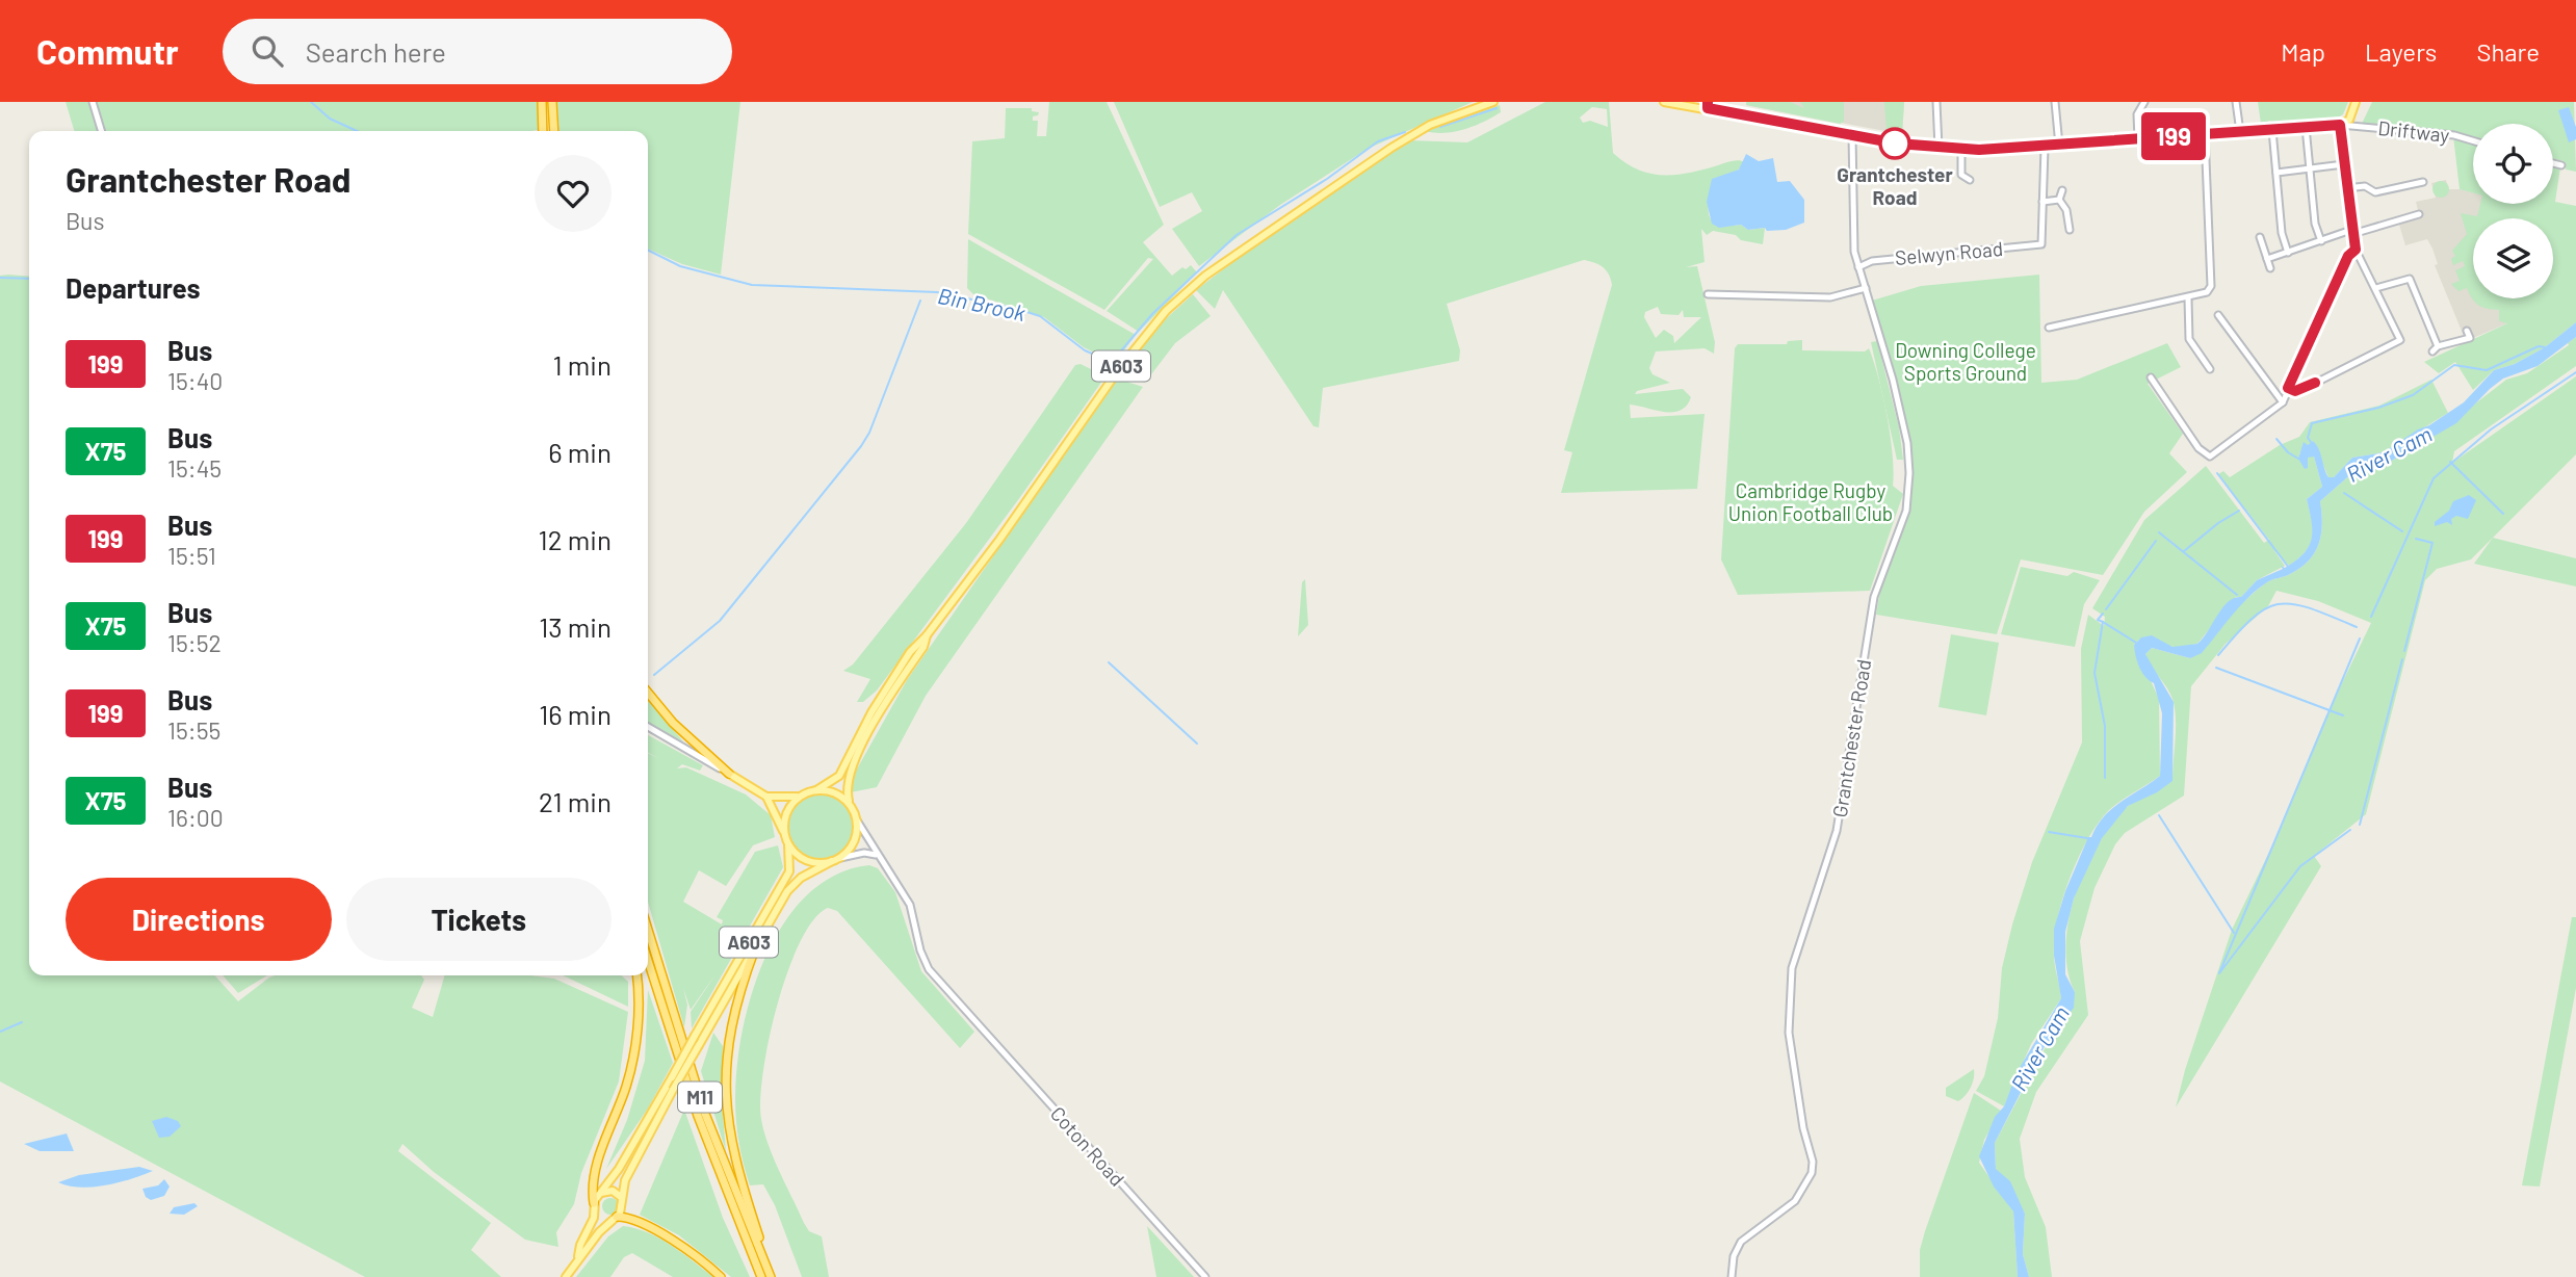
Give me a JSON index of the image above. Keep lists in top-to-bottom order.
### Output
{
  "streets": {
    "highway": ["M11"],
    "main road": ["A603"],
    "street": [
      "Driftway",
      "Selwyn Road",
      "Grantchester Road",
      "Coton Road"
    ]
  },
  "crossings": [
    ["Selwyn Road", "Grantchester Road"],
    ["A603", "Coton Road"]
  ],
  "water": ["Bin Brook", "River Cam"],
  "parks": ["Downing College Sports Ground", "Cambridge Rugby Union Football Club"],
  "places": ["Grantchester Road"],
  "lines": ["bus line 199"],
  "page": {
    "header": "Commutr",
    "search": "Search here",
    "nav": ["Map", "Layers", "Share"],
    "on_map": "199",
    "heading": [
      ["Grantchester Road", "Bus"],
      "Departures"
    ],
    "list": [
      {
        "mark": "199",
        "name": "Bus",
        "note": "15:40",
        "value": "1 min"
      },
      {
        "mark": "X75",
        "name": "Bus",
        "note": "15:45",
        "value": "6 min"
      },
      {
        "mark": "199",
        "name": "Bus",
        "note": "15:51",
        "value": "12 min"
      },
      {
        "mark": "X75",
        "name": "Bus",
        "note": "15:52",
        "value": "13 min"
      },
      {
        "mark": "199",
        "name": "Bus",
        "note": "15:55",
        "value": "16 min"
      },
      {
        "mark": "X75",
        "name": "Bus",
        "note": "16:00",
        "value": "21 min"
      }
    ],
    "buttons": ["Directions", "Tickets"]
  }
}
